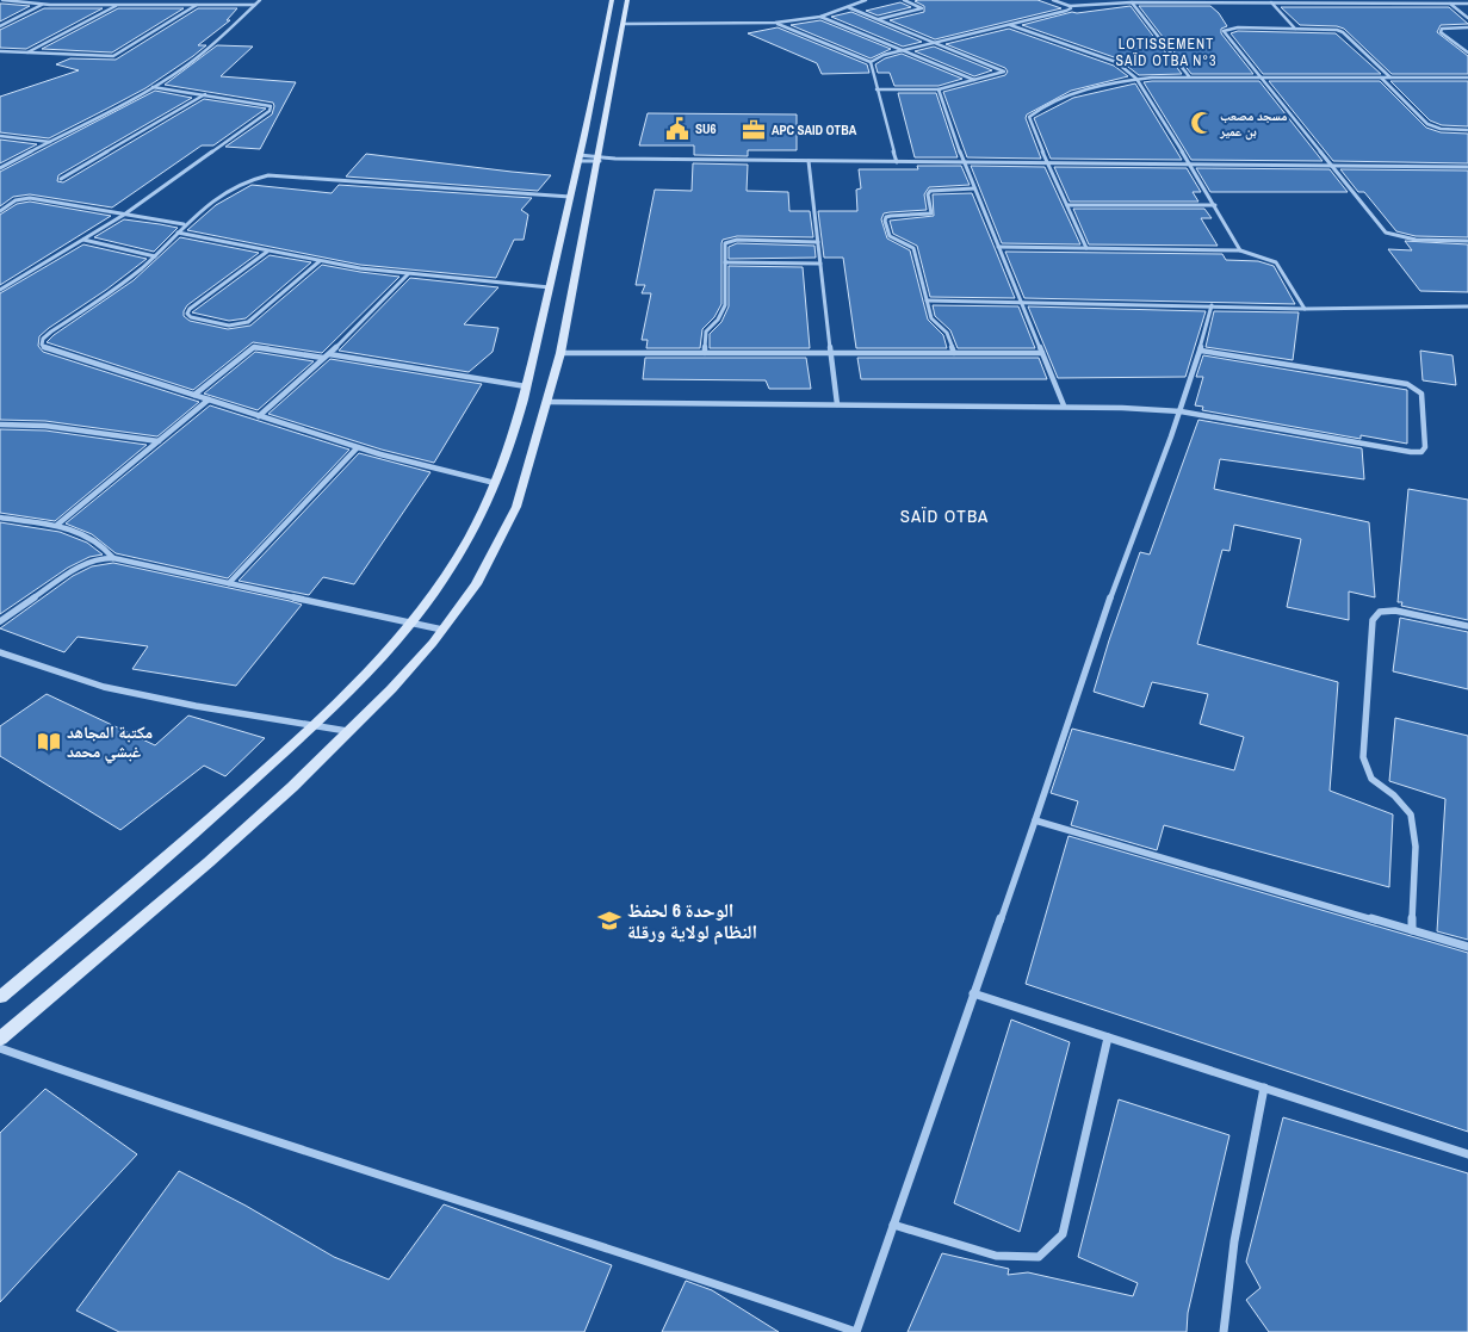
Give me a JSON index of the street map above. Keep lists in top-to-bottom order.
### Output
{
  "districts": ["LOTISSEMENT SAÏD OTBA N°3", "SAÏD OTBA"],
  "places": {
    "mosque": ["مسجد مصعب بن عمير"],
    "public building": ["SU6"],
    "office": ["APC SAID OTBA"],
    "library": ["مكتبة المجاهد غبشي محمد"],
    "school or university": ["الوحدة 6 لحفظ النظام لولاية ورقلة"]
  }
}
